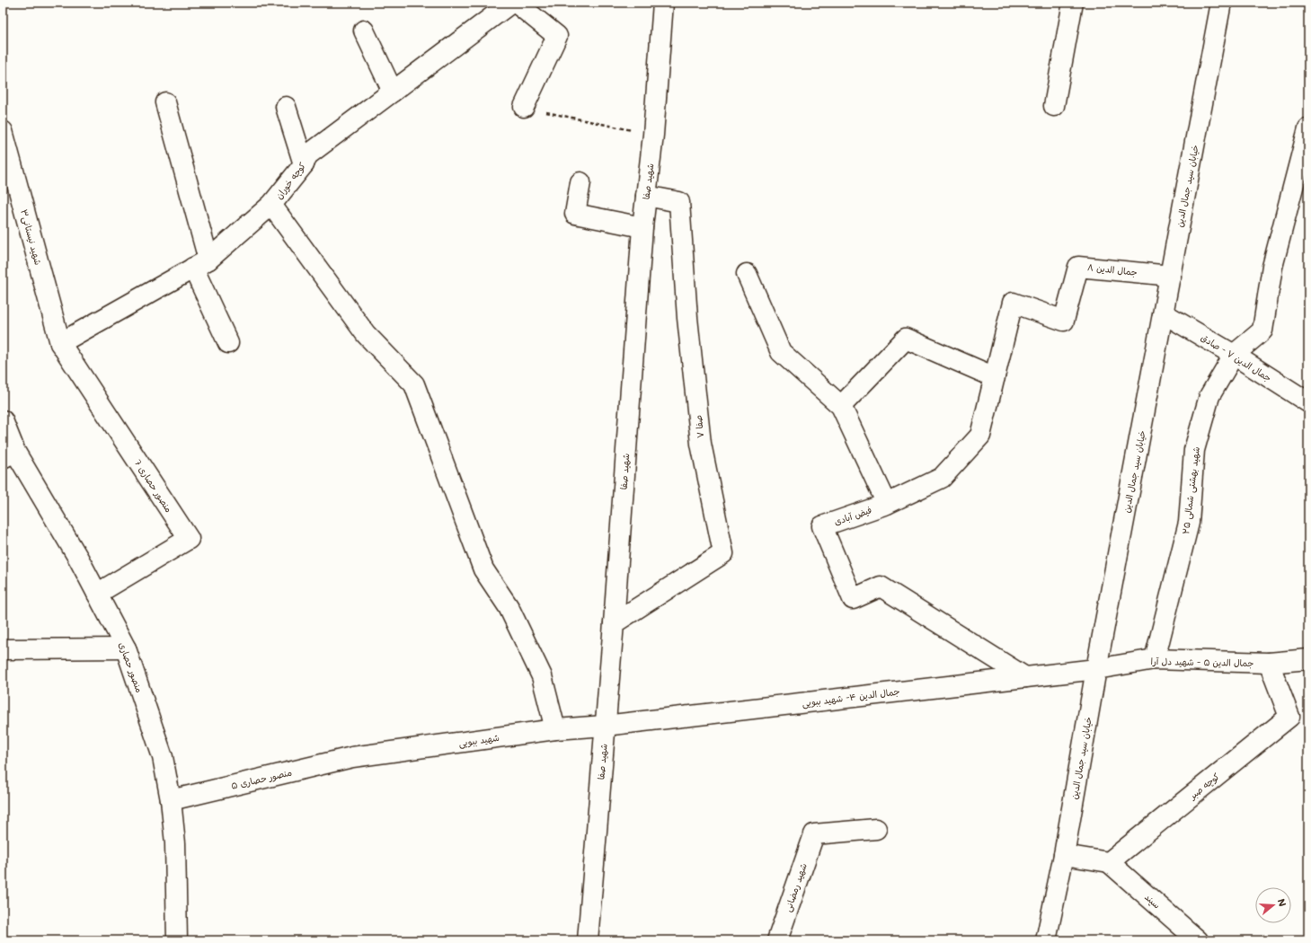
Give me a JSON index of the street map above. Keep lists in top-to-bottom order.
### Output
{
  "streets": {
    "street": [
      "کوچه خوران",
      "شهید صفا",
      "خیابان سید جمال الدین",
      "شهید نیستانی۳",
      "جمال الدین ۸",
      "جمال الدین ۷ - صادق",
      "صفا ۷",
      "منصور حصاری 7",
      "۲۵ شهید بهشتی شمالی",
      "فیض آبادی",
      "جمال الدین ۵ - شهید دل آرا",
      "منصور حصاری",
      "جمال الدین ۴- شهید ببویی",
      "شهید ببویی",
      "منصور حصاری ۵",
      "کوچه صبر",
      "شهید رمضانی",
      "سپند"
    ]
  },
  "crossings": [
    ["کوچه خوران", "شهید نیستانی۳"],
    ["کوچه خوران", "منصور حصاری 7"],
    ["شهید صفا", "صفا ۷"],
    ["شهید صفا", "جمال الدین ۴- شهید ببویی"],
    ["شهید صفا", "شهید ببویی"],
    ["خیابان سید جمال الدین", "جمال الدین ۸"],
    ["خیابان سید جمال الدین", "جمال الدین ۷ - صادق"],
    ["خیابان سید جمال الدین", "جمال الدین ۵ - شهید دل آرا"],
    ["خیابان سید جمال الدین", "جمال الدین ۴- شهید ببویی"],
    ["شهید نیستانی۳", "منصور حصاری 7"],
    ["جمال الدین ۸", "فیض آبادی"],
    ["جمال الدین ۷ - صادق", "۲۵ شهید بهشتی شمالی"],
    ["منصور حصاری 7", "منصور حصاری"],
    ["۲۵ شهید بهشتی شمالی", "جمال الدین ۵ - شهید دل آرا"],
    ["فیض آبادی", "جمال الدین ۴- شهید ببویی"],
    ["جمال الدین ۵ - شهید دل آرا", "جمال الدین ۴- شهید ببویی"],
    ["جمال الدین ۵ - شهید دل آرا", "کوچه صبر"],
    ["منصور حصاری", "منصور حصاری ۵"],
    ["جمال الدین ۴- شهید ببویی", "شهید ببویی"],
    ["شهید ببویی", "منصور حصاری ۵"],
    ["کوچه صبر", "سپند"]
  ],
  "north": "right"
}
